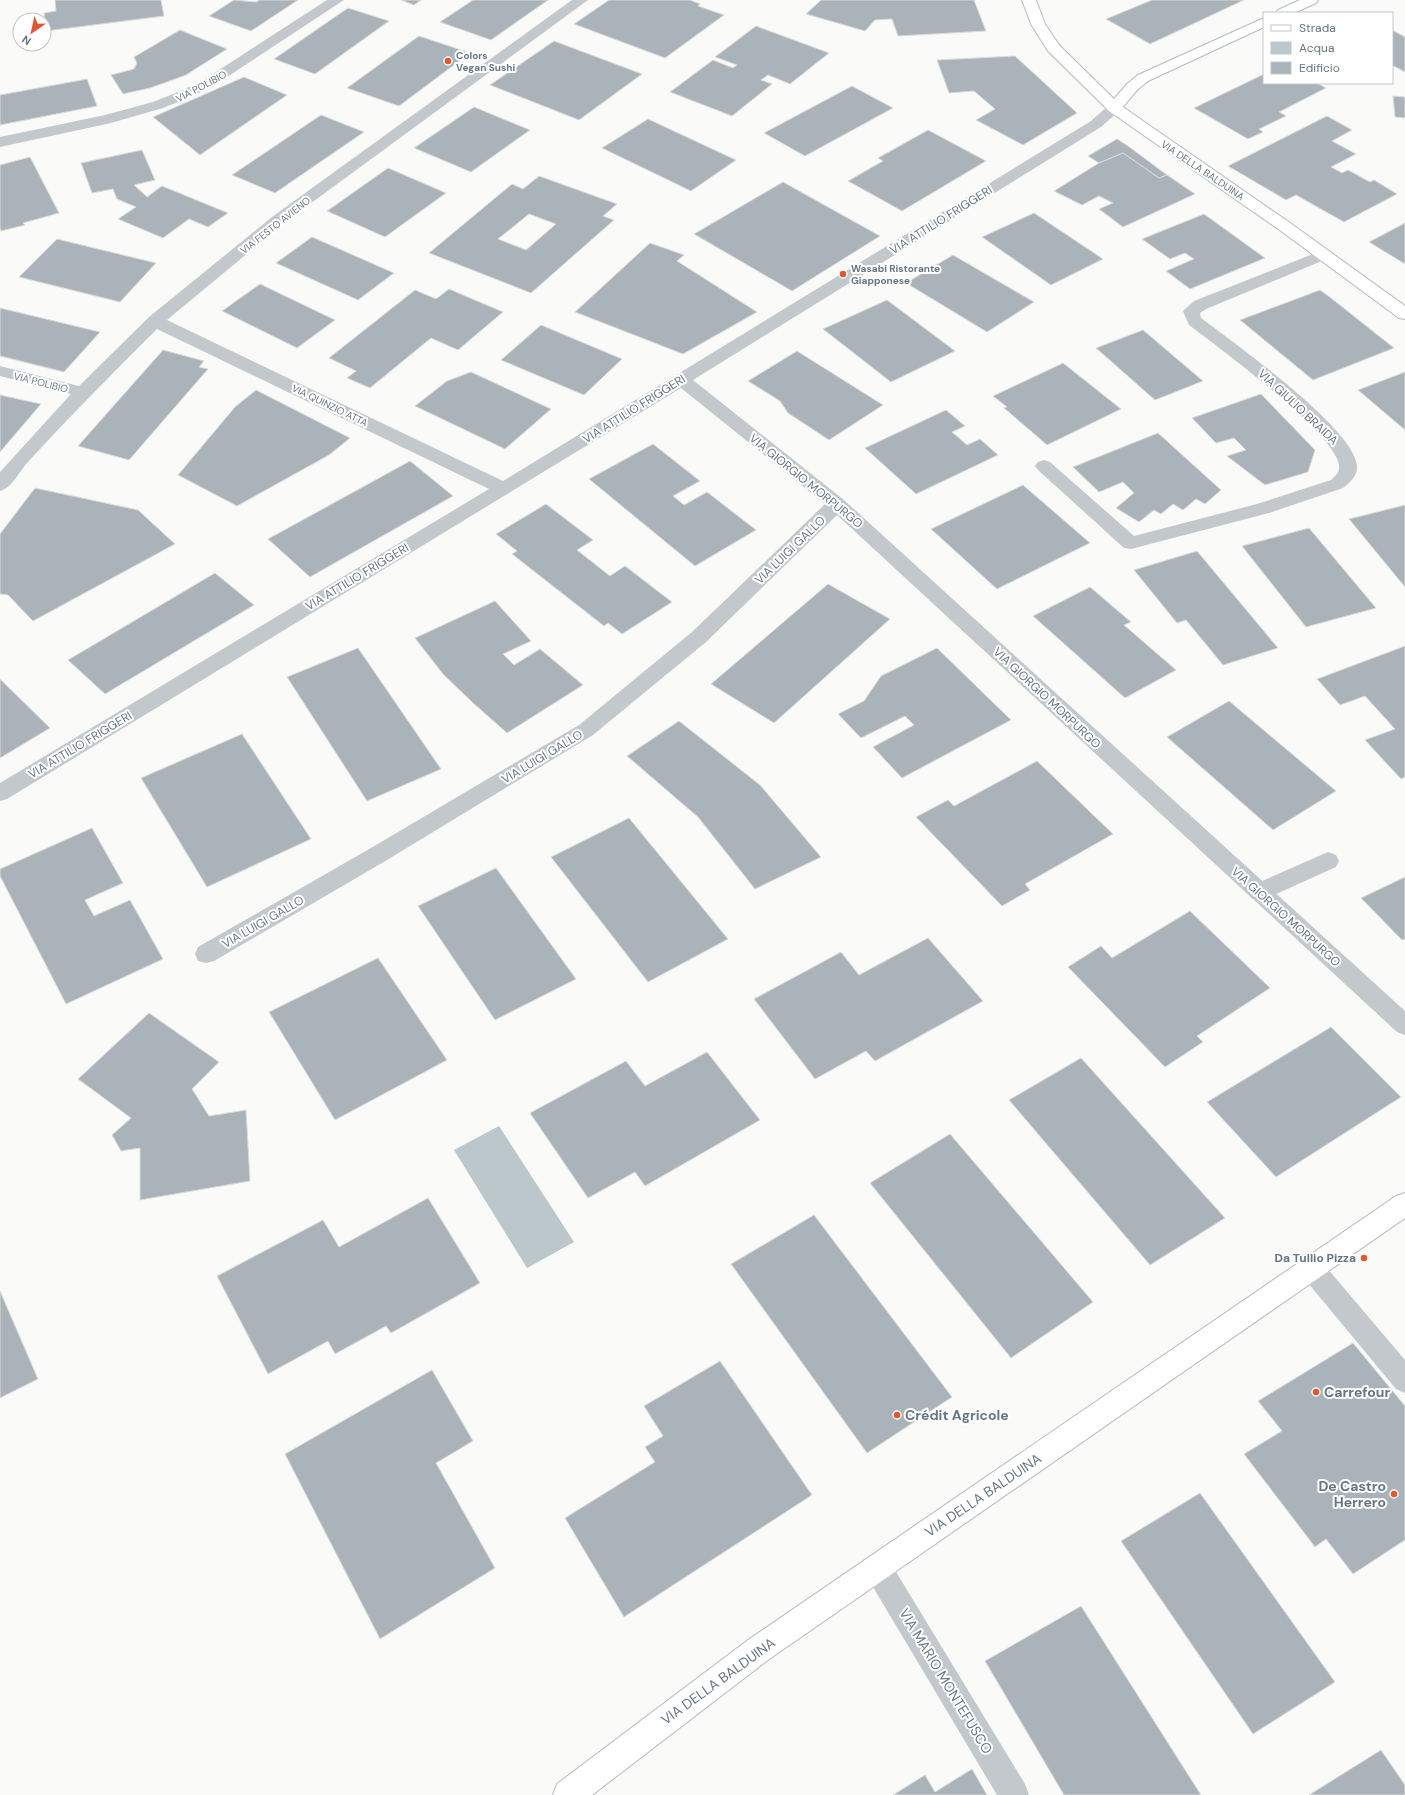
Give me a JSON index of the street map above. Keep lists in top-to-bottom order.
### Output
{
  "streets": {
    "street": [
      "VIA POLIBIO",
      "VIA DELLA BALDUINA",
      "VIA ATTILIO FRIGGERI",
      "VIA FESTO AVIENO",
      "VIA QUINZIO ATTA",
      "VIA GIULIO BRAIDA",
      "VIA GIORGIO MORPURGO",
      "VIA LUIGI GALLO",
      "VIA MARIO MONTEFUSCO"
    ]
  },
  "crossings": [
    ["VIA POLIBIO", "VIA FESTO AVIENO"],
    ["VIA DELLA BALDUINA", "VIA ATTILIO FRIGGERI"],
    ["VIA DELLA BALDUINA", "VIA GIULIO BRAIDA"],
    ["VIA DELLA BALDUINA", "VIA MARIO MONTEFUSCO"],
    ["VIA ATTILIO FRIGGERI", "VIA QUINZIO ATTA"],
    ["VIA ATTILIO FRIGGERI", "VIA GIORGIO MORPURGO"],
    ["VIA FESTO AVIENO", "VIA QUINZIO ATTA"],
    ["VIA GIORGIO MORPURGO", "VIA LUIGI GALLO"]
  ],
  "places": [
    "Colors Vegan Sushi",
    "Wasabi Ristorante Giapponese",
    "Da Tullio Pizza",
    "Carrefour",
    "Crédit Agricole",
    "De Castro Herrero"
  ],
  "legend": ["Strada", "Acqua", "Edificio"],
  "north": "bottom left"
}
